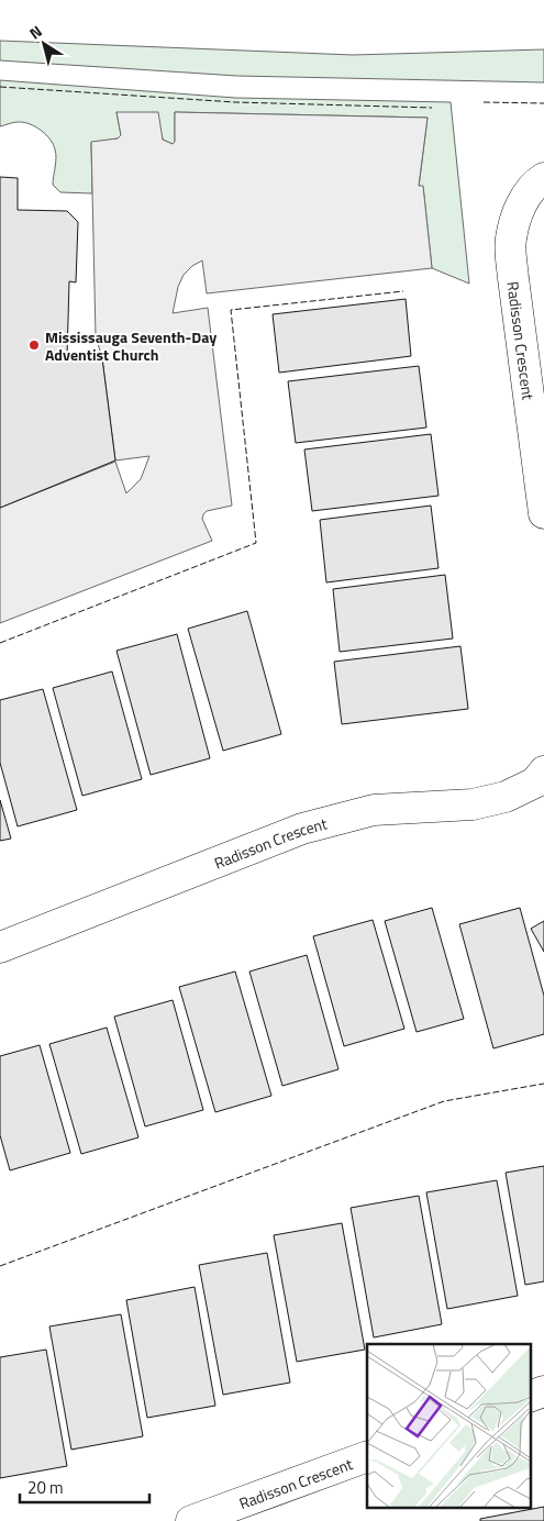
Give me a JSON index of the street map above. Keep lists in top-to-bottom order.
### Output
{
  "streets": {
    "street": ["Radisson Crescent"]
  },
  "places": ["Mississauga Seventh-Day Adventist Church"],
  "scale_bar": "20 m",
  "north": "top left"
}
